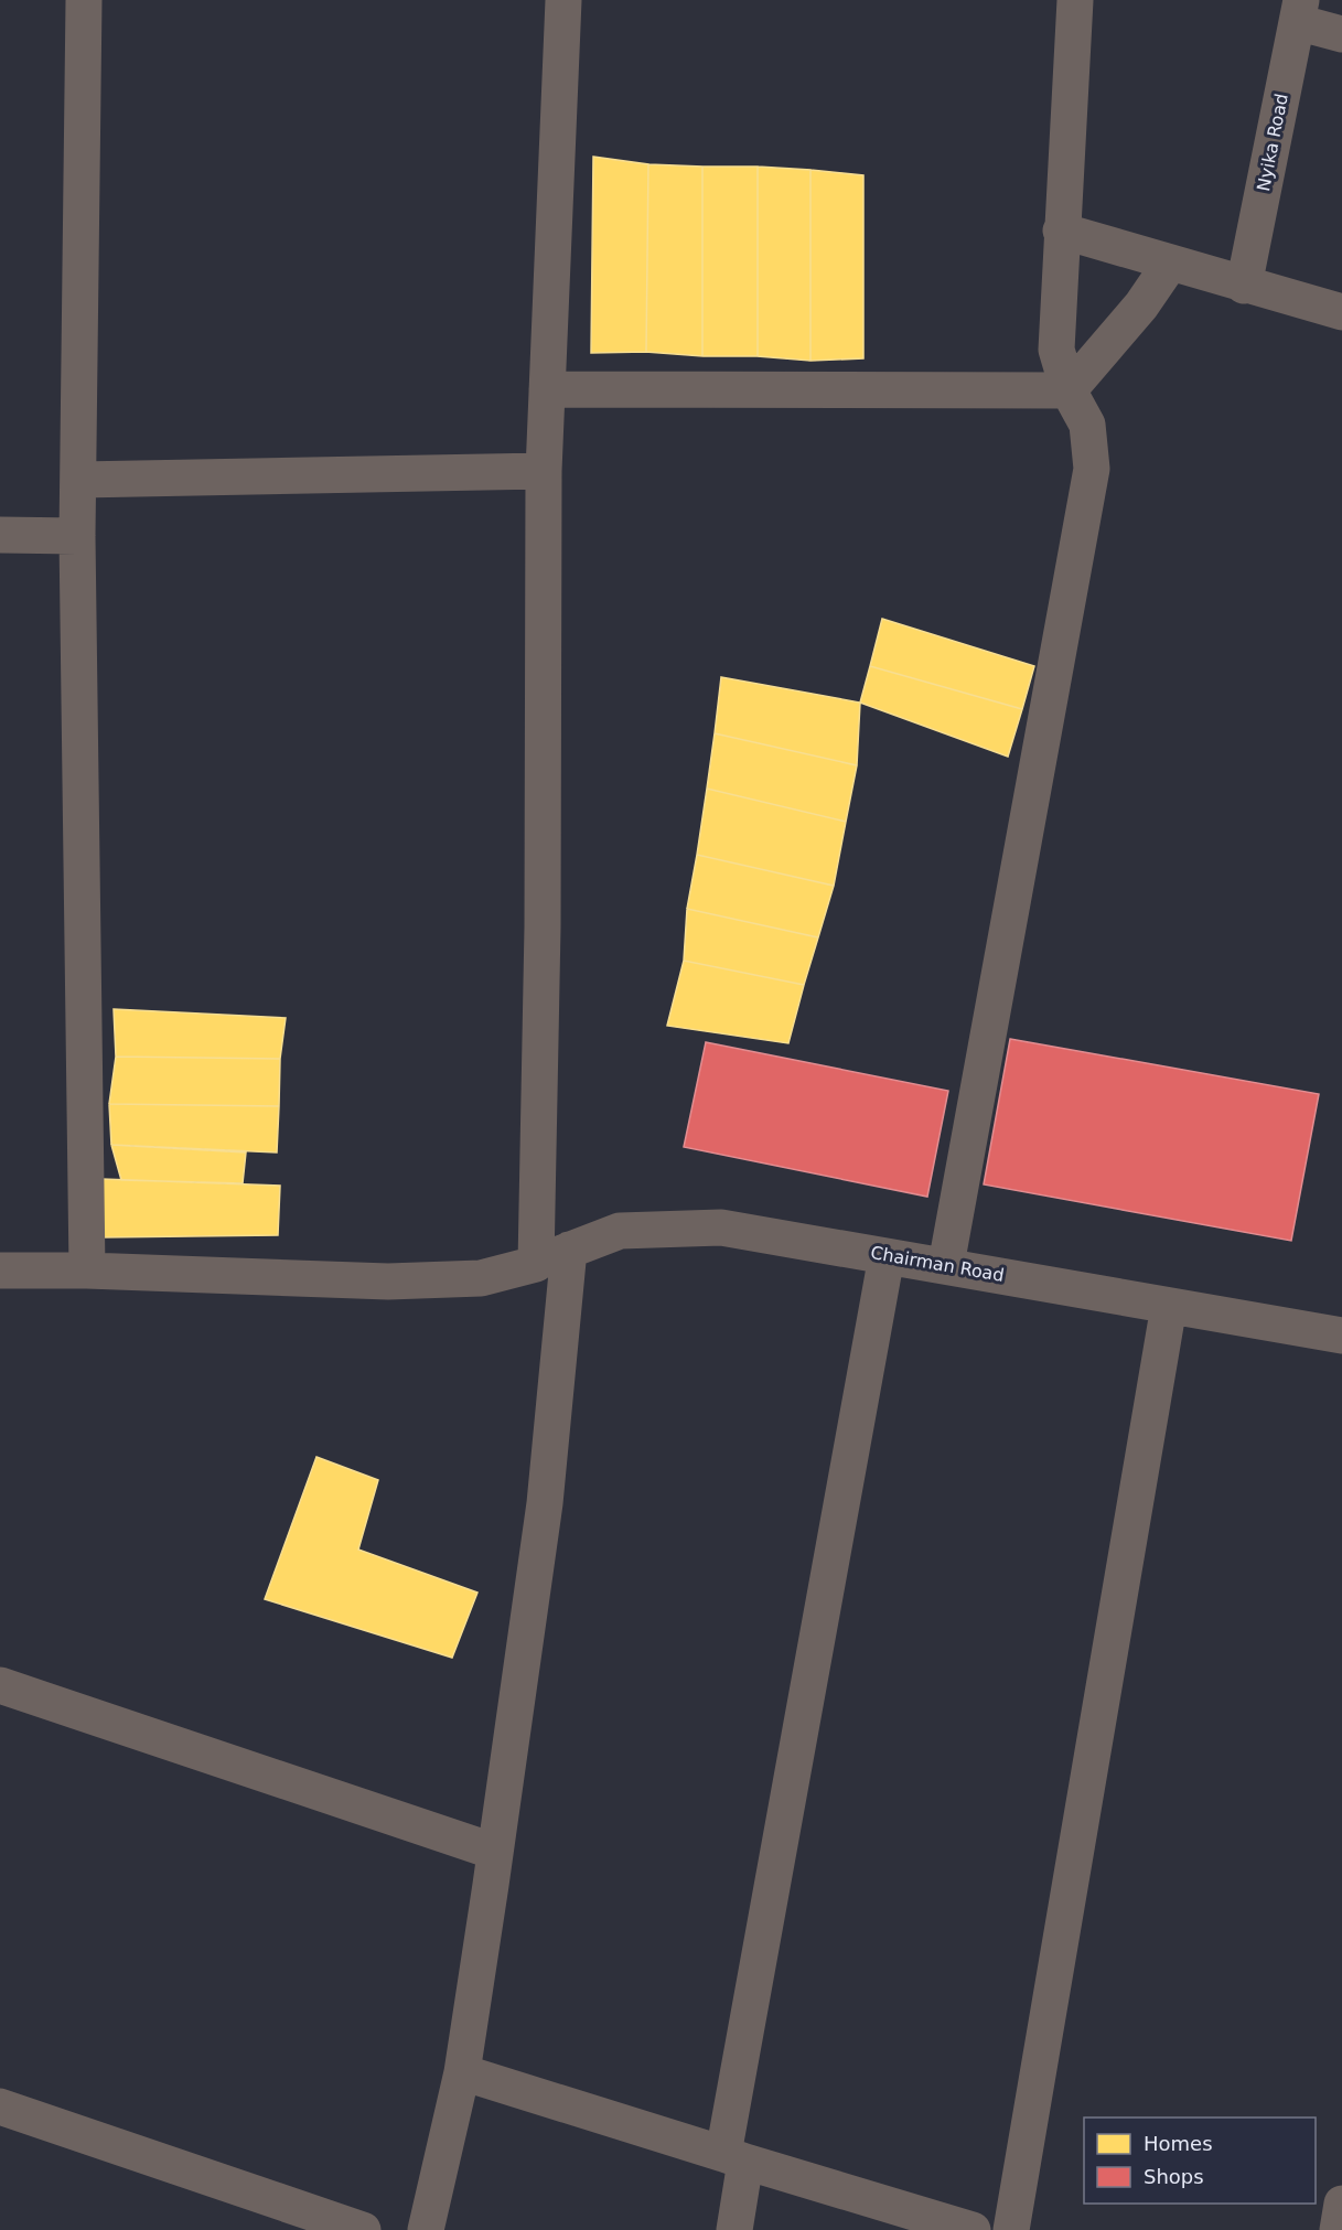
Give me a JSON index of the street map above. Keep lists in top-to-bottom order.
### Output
{
  "streets": {
    "street": ["Nyika Road", "Chairman Road"]
  },
  "legend": ["Homes", "Shops"]
}
